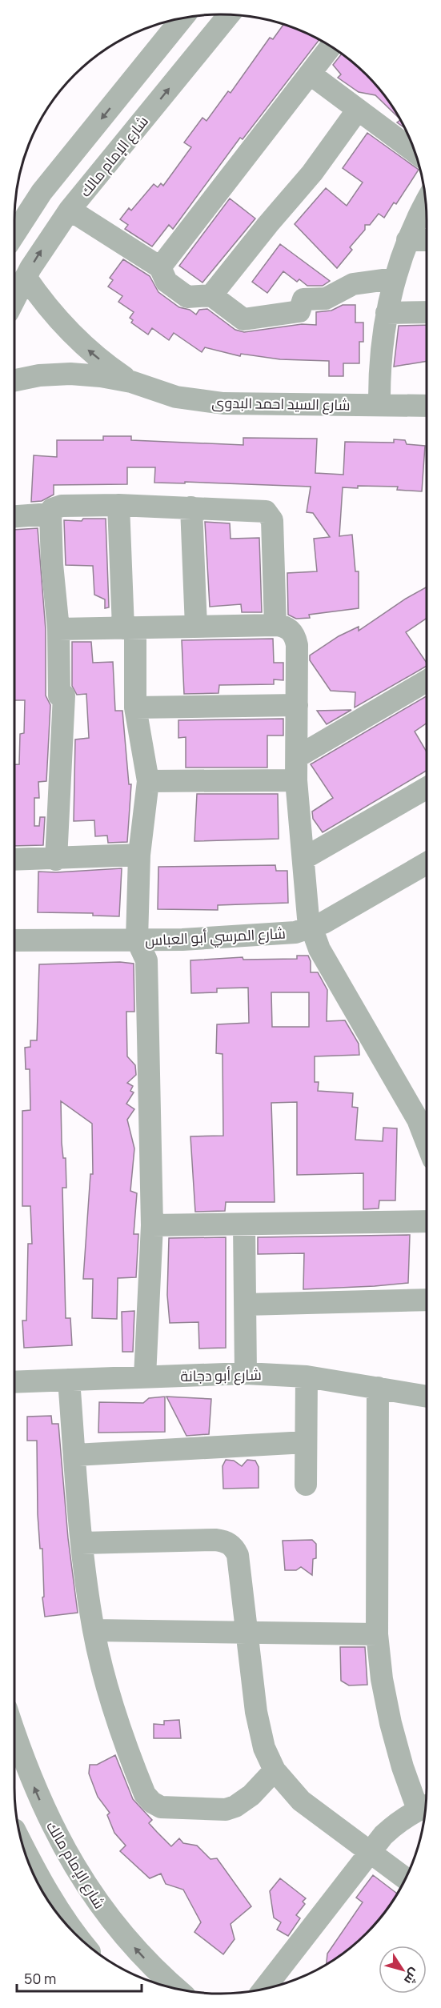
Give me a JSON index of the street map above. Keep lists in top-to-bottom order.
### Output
{
  "streets": {
    "street": [
      "شارع الإمام مالك",
      "شارع السيد احمد البدوى",
      "شارع المرسي أبو العباس",
      "شارع أبو دجانة"
    ]
  },
  "crossings": [
    ["شارع الإمام مالك", "شارع السيد احمد البدوى"]
  ],
  "one_way": ["شارع الإمام مالك"],
  "scale_bar": "50 m",
  "north": "bottom right"
}
